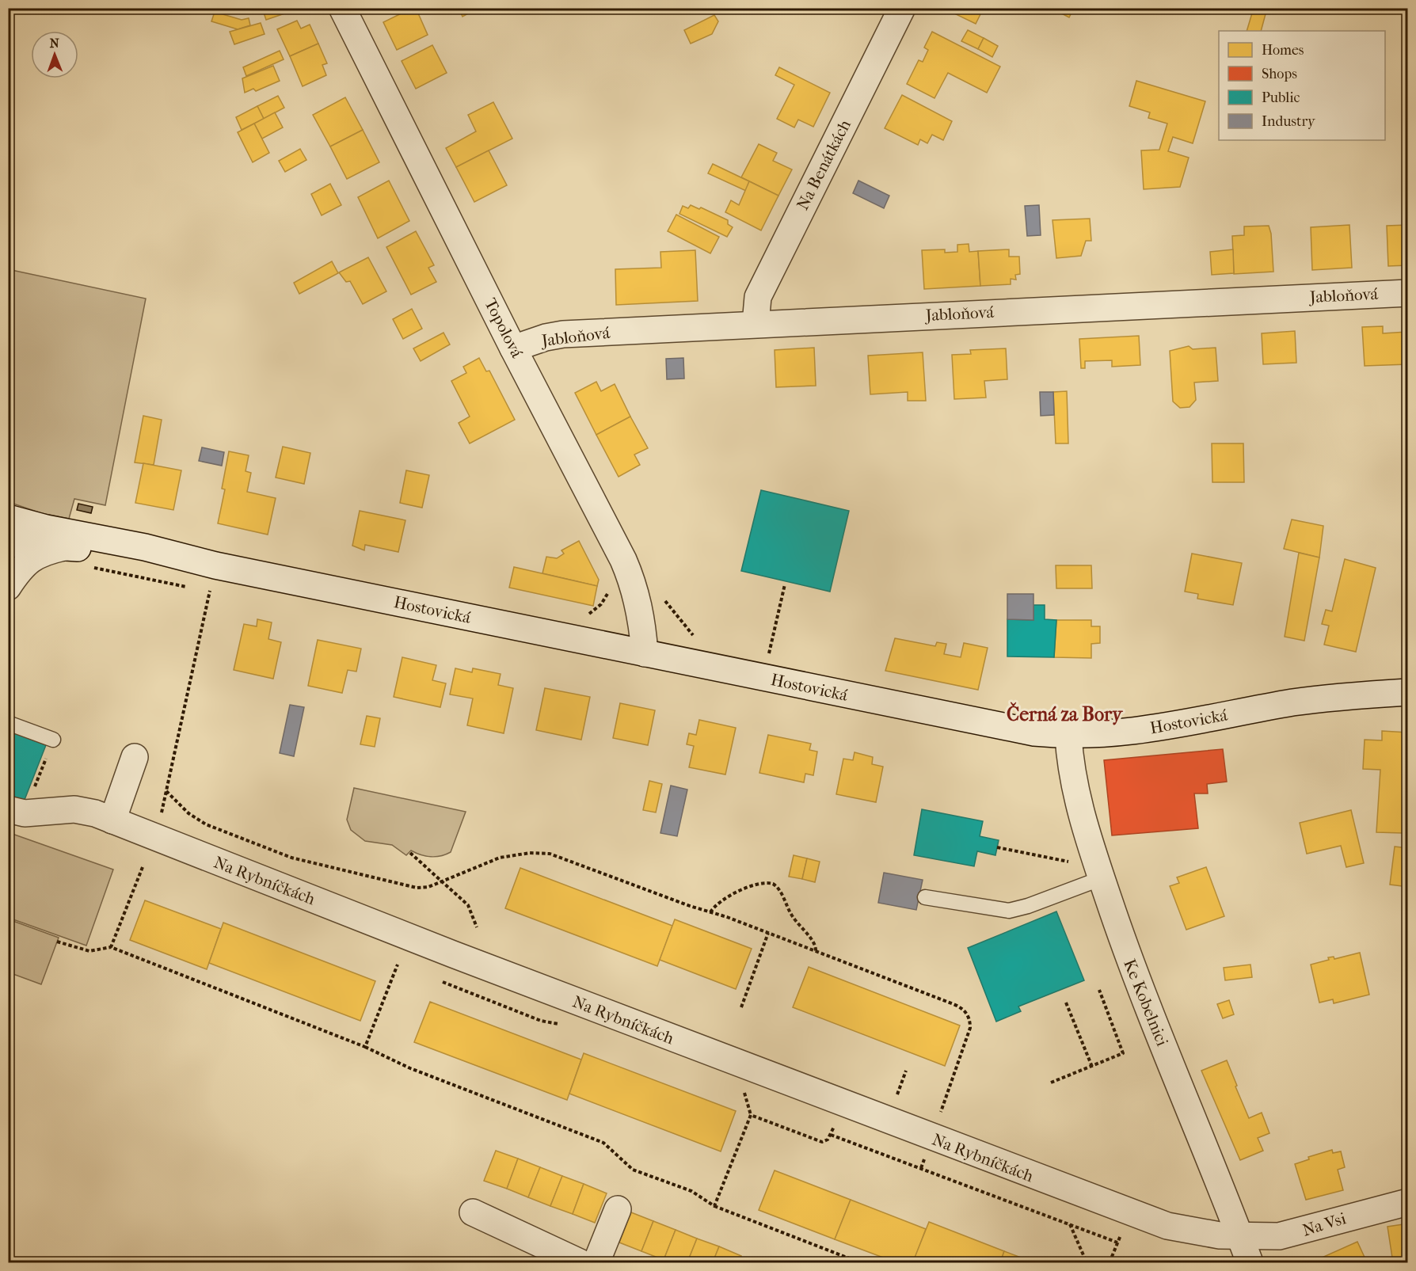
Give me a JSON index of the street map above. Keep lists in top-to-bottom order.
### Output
{
  "streets": {
    "street": [
      "Na Benátkách",
      "Jabloňová",
      "Topolová",
      "Hostovická",
      "Na Rybníčkách",
      "Ke Kobelnici",
      "Na Vsi"
    ]
  },
  "crossings": [
    ["Na Benátkách", "Jabloňová"],
    ["Jabloňová", "Topolová"],
    ["Topolová", "Hostovická"],
    ["Hostovická", "Ke Kobelnici"],
    ["Na Rybníčkách", "Ke Kobelnici"],
    ["Na Rybníčkách", "Na Vsi"],
    ["Ke Kobelnici", "Na Vsi"]
  ],
  "districts": ["Černá za Bory"],
  "legend": [
    "Homes",
    "Shops",
    "Public",
    "Industry"
  ],
  "north": "top"
}
